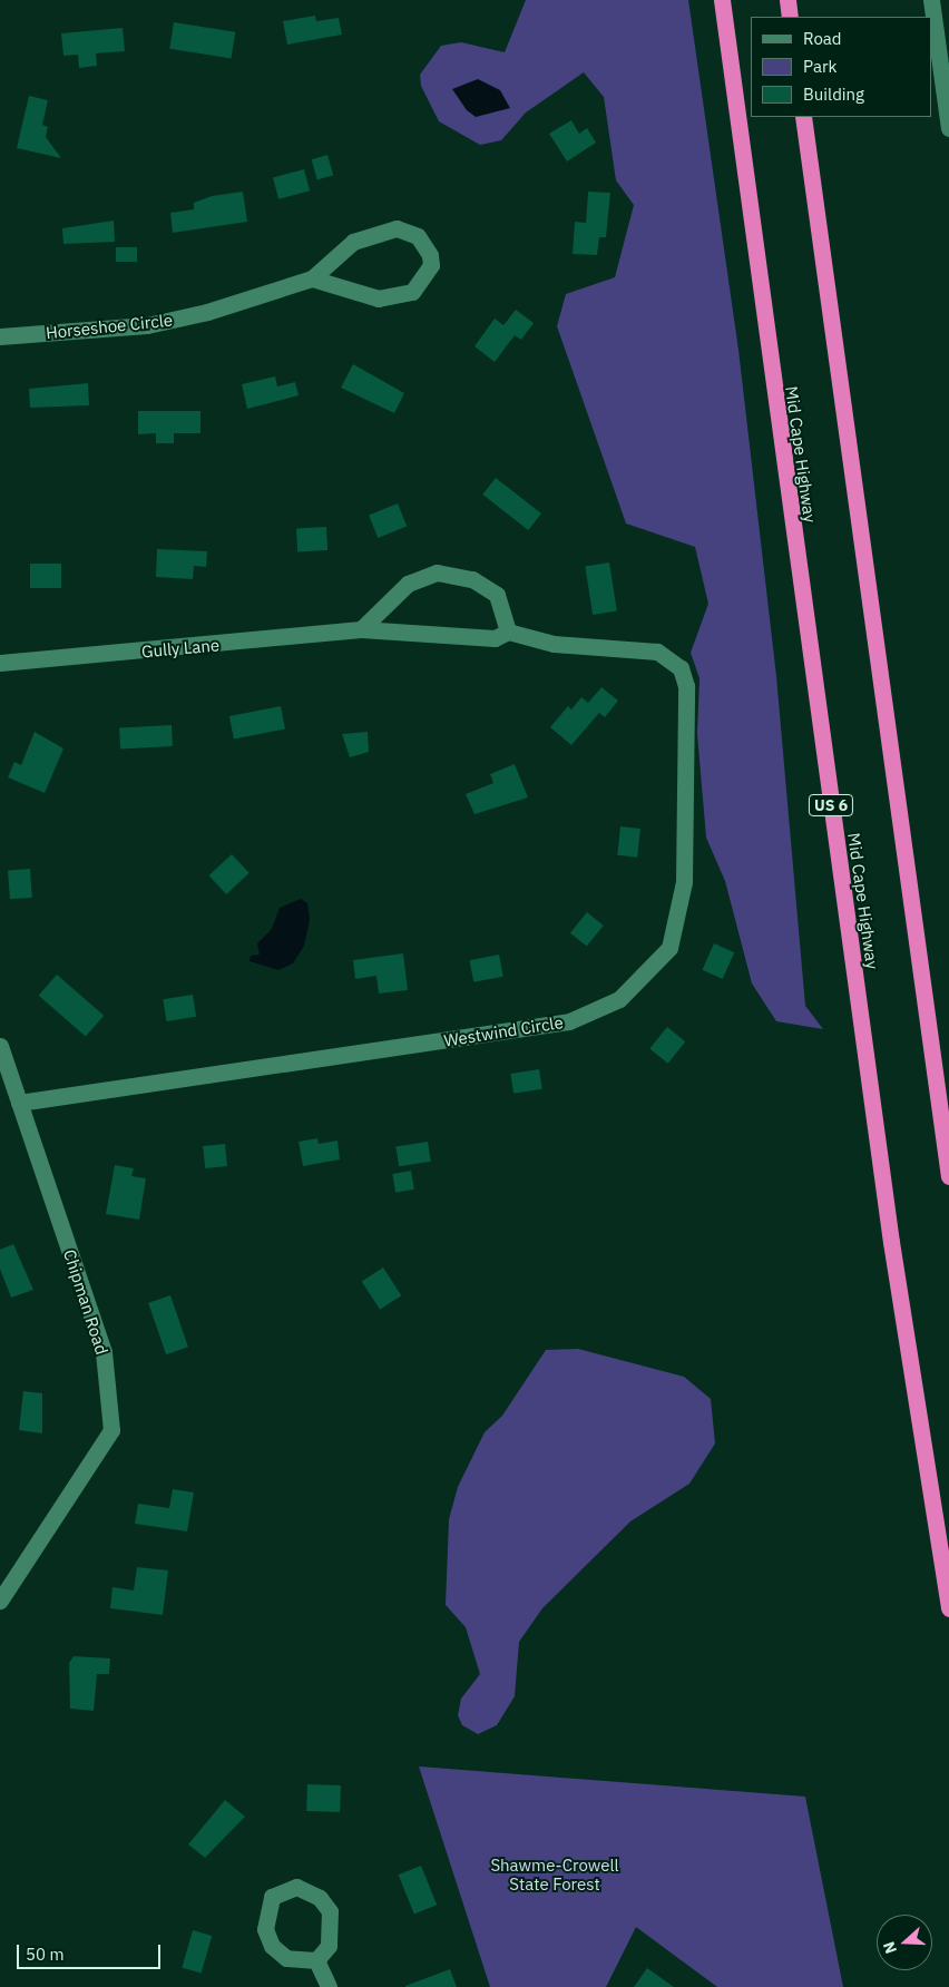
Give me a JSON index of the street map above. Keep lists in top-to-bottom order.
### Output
{
  "streets": {
    "highway": ["Mid Cape Highway", "US 6"],
    "street": [
      "Horseshoe Circle",
      "Gully Lane",
      "Westwind Circle",
      "Chipman Road"
    ]
  },
  "crossings": [
    ["Gully Lane", "Westwind Circle"],
    ["Westwind Circle", "Chipman Road"]
  ],
  "parks": ["Shawme-Crowell State Forest"],
  "legend": ["Road", "Park", "Building"],
  "scale_bar": "50 m",
  "north": "left"
}
